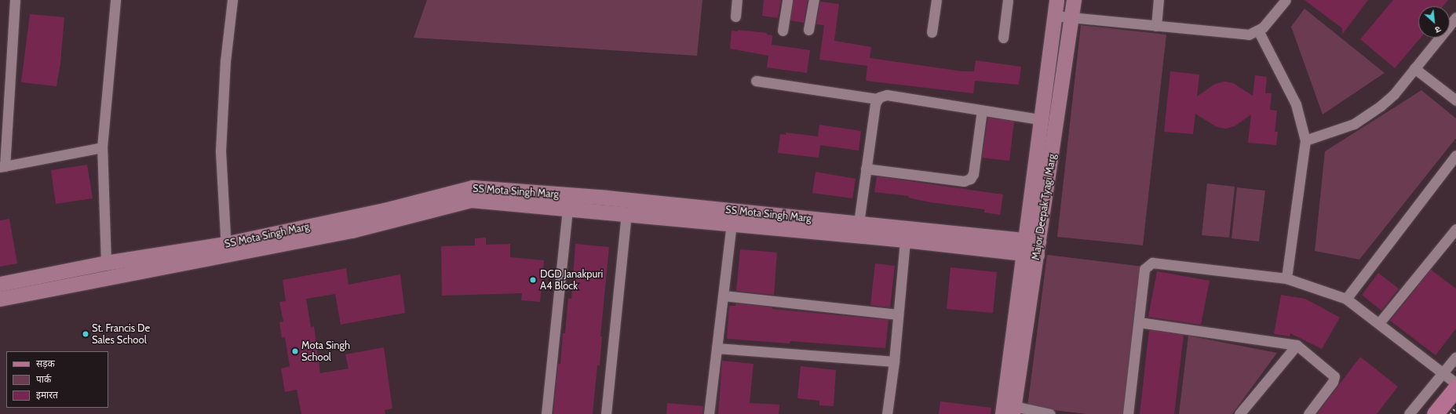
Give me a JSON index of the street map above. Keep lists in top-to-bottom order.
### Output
{
  "streets": {
    "street": ["SS Mota Singh Marg", "Major Deepak Tyagi Marg"]
  },
  "crossings": [
    ["SS Mota Singh Marg", "Major Deepak Tyagi Marg"]
  ],
  "places": ["DGD Janakpuri A4 Block", "St. Francis De Sales School", "Mota Singh School"],
  "legend": ["सड़क", "पार्क", "इमारत"],
  "north": "bottom right"
}
